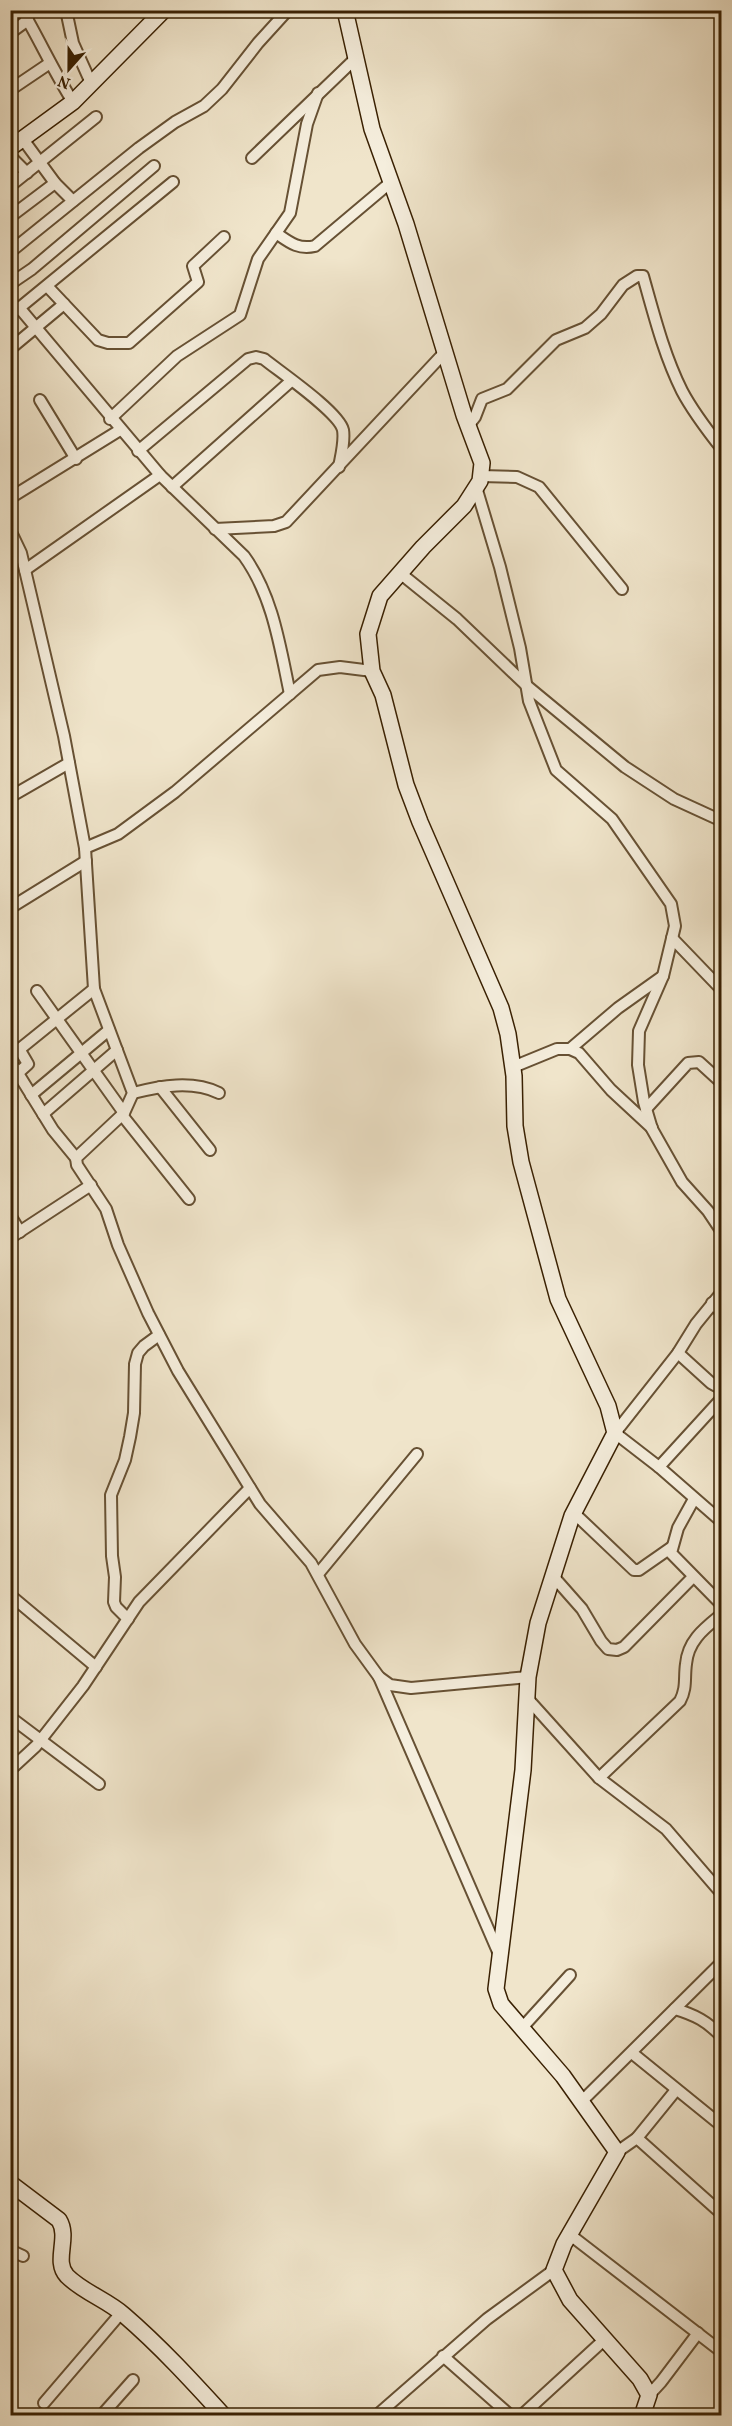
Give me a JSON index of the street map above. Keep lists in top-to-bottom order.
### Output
{
  "north": "bottom"
}
